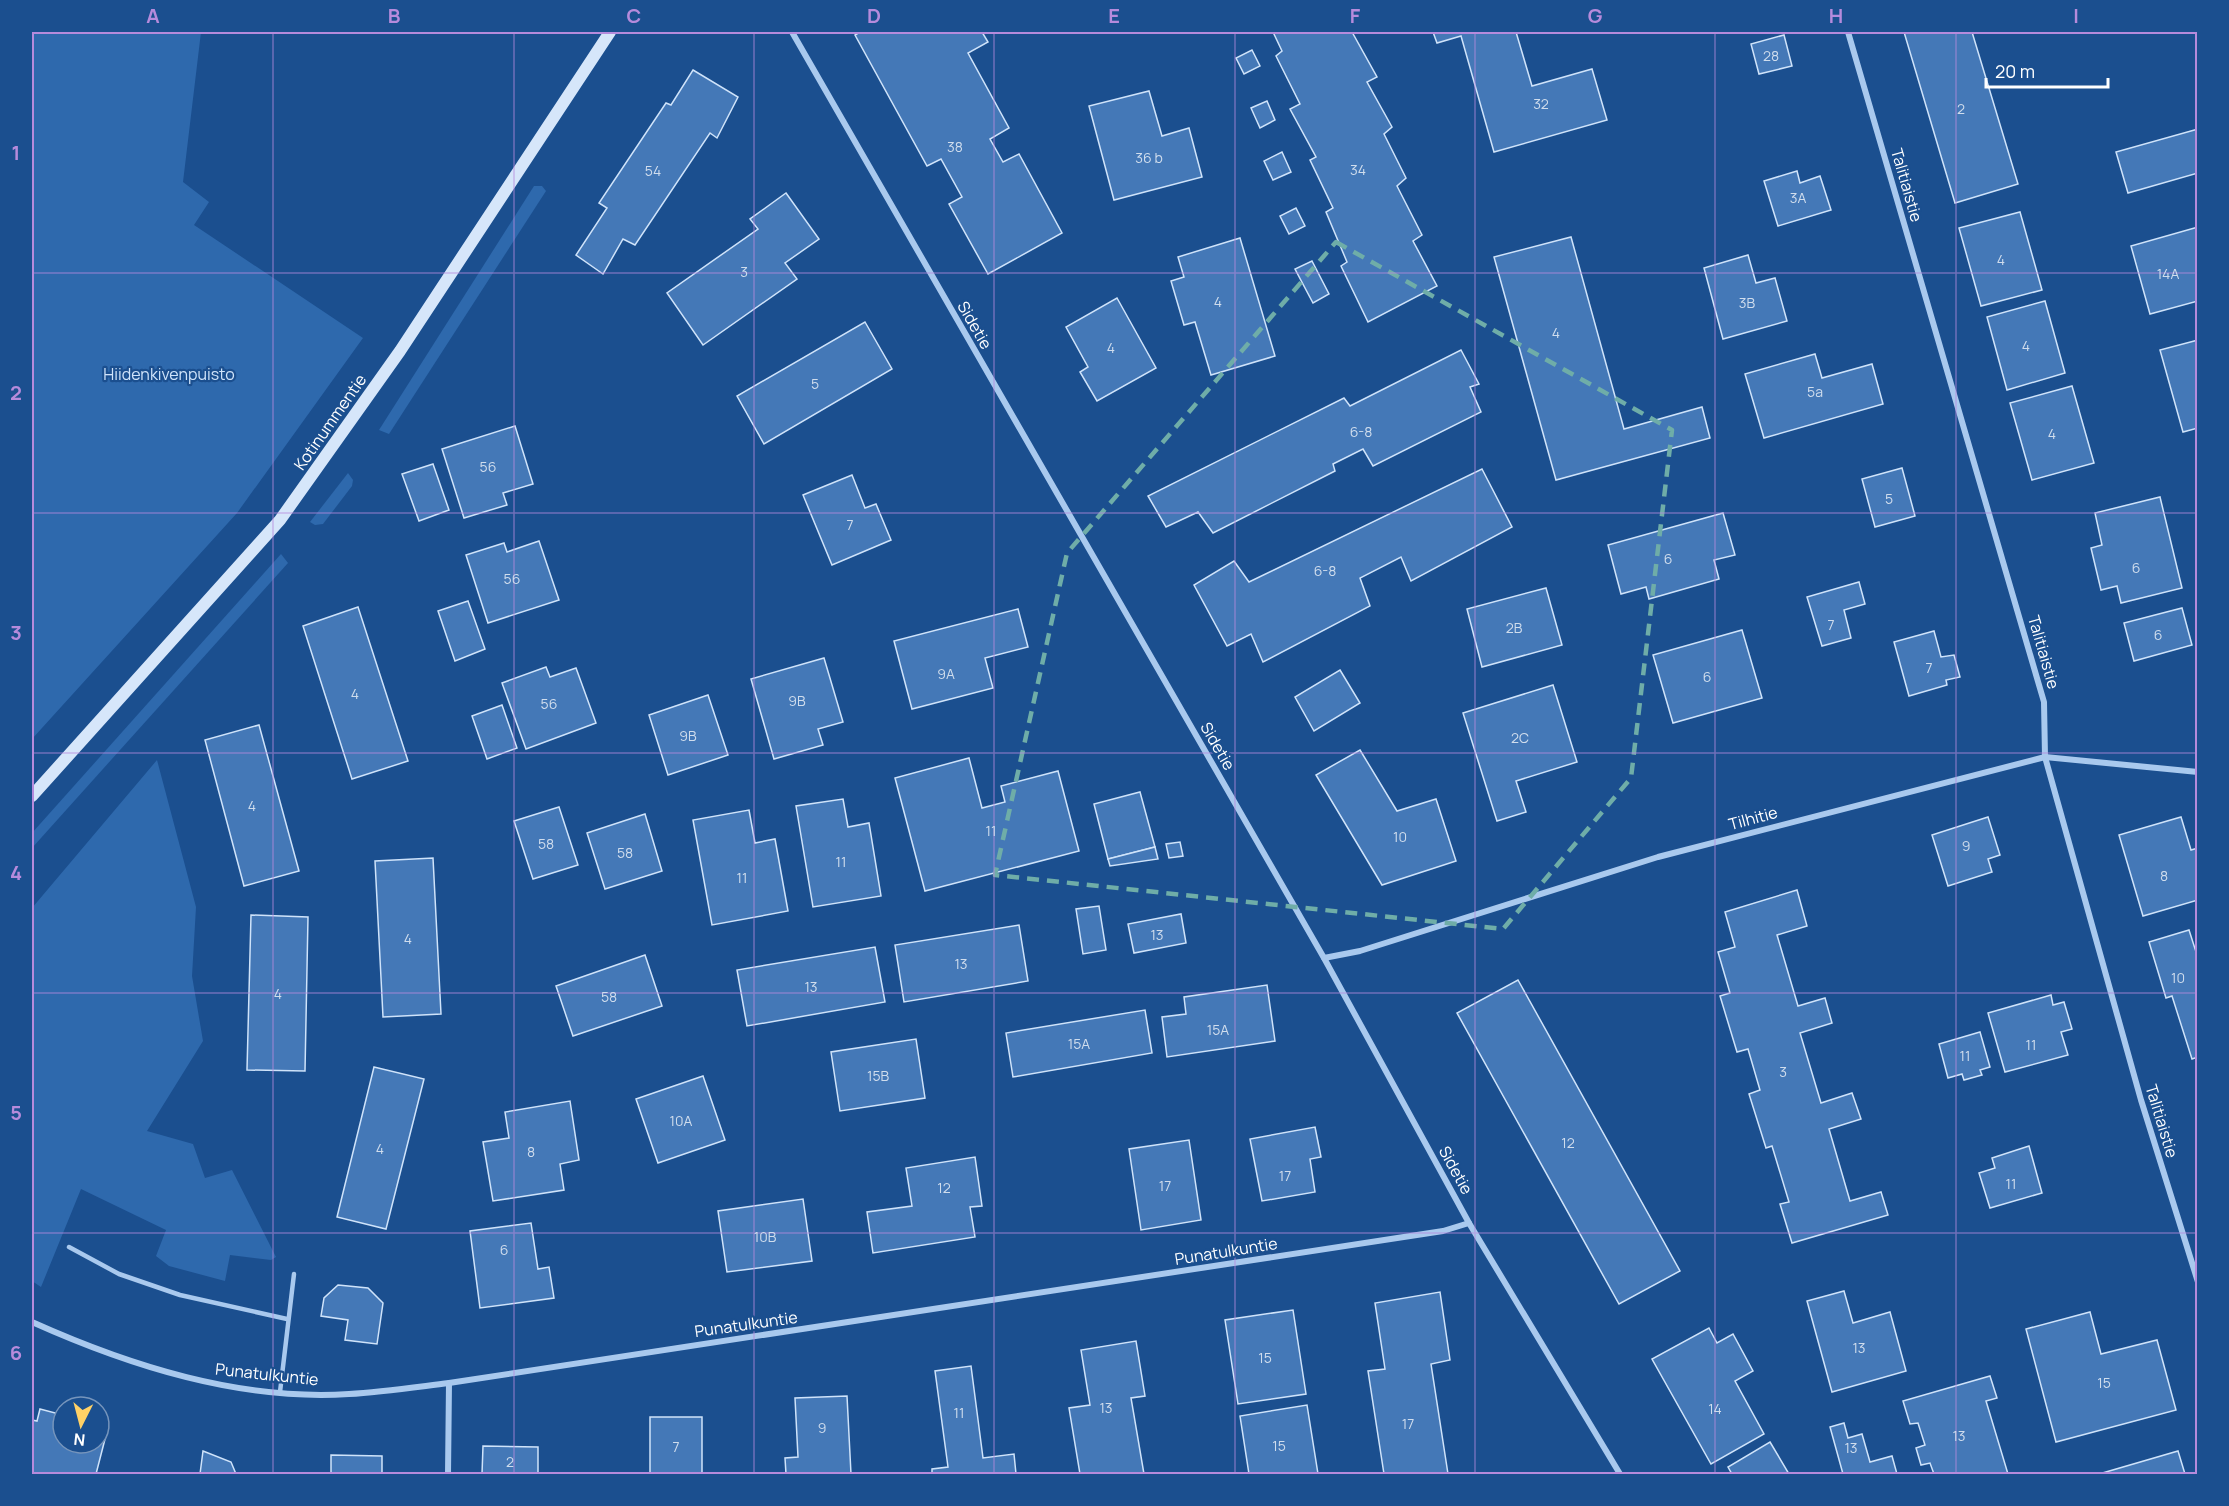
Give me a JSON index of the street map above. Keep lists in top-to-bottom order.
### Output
{
  "streets": {
    "main road": ["Kotinummentie"],
    "street": [
      "Talitiaistie",
      "Sidetie",
      "Tilhitie",
      "Punatulkuntie"
    ]
  },
  "crossings": [
    ["Talitiaistie", "Tilhitie"],
    ["Sidetie", "Tilhitie"],
    ["Sidetie", "Punatulkuntie"]
  ],
  "parks": ["Hiidenkivenpuisto"],
  "house_numbers": [
    "28",
    "32",
    "2",
    "38",
    "36 b",
    "34",
    "54",
    "3A",
    "4",
    "3",
    "14A",
    "4",
    "3B",
    "4",
    "4",
    "4",
    "5",
    "5a",
    "6-8",
    "4",
    "56",
    "5",
    "7",
    "6",
    "6",
    "6-8",
    "56",
    "7",
    "2B",
    "6",
    "7",
    "9A",
    "6",
    "4",
    "9B",
    "56",
    "9B",
    "2C",
    "4",
    "11",
    "10",
    "58",
    "9",
    "58",
    "11",
    "8",
    "11",
    "13",
    "4",
    "13",
    "10",
    "13",
    "4",
    "58",
    "15A",
    "15A",
    "11",
    "11",
    "3",
    "15B",
    "10A",
    "12",
    "4",
    "8",
    "17",
    "11",
    "17",
    "12",
    "10B",
    "6",
    "13",
    "15",
    "15",
    "13",
    "14",
    "11",
    "17",
    "9",
    "13",
    "15",
    "7",
    "13",
    "2"
  ],
  "scale_bar": "20 m",
  "north": "bottom",
  "grid": {
    "columns": [
      "A",
      "B",
      "C",
      "D",
      "E",
      "F",
      "G",
      "H",
      "I"
    ],
    "rows": [
      "1",
      "2",
      "3",
      "4",
      "5",
      "6"
    ]
  }
}
